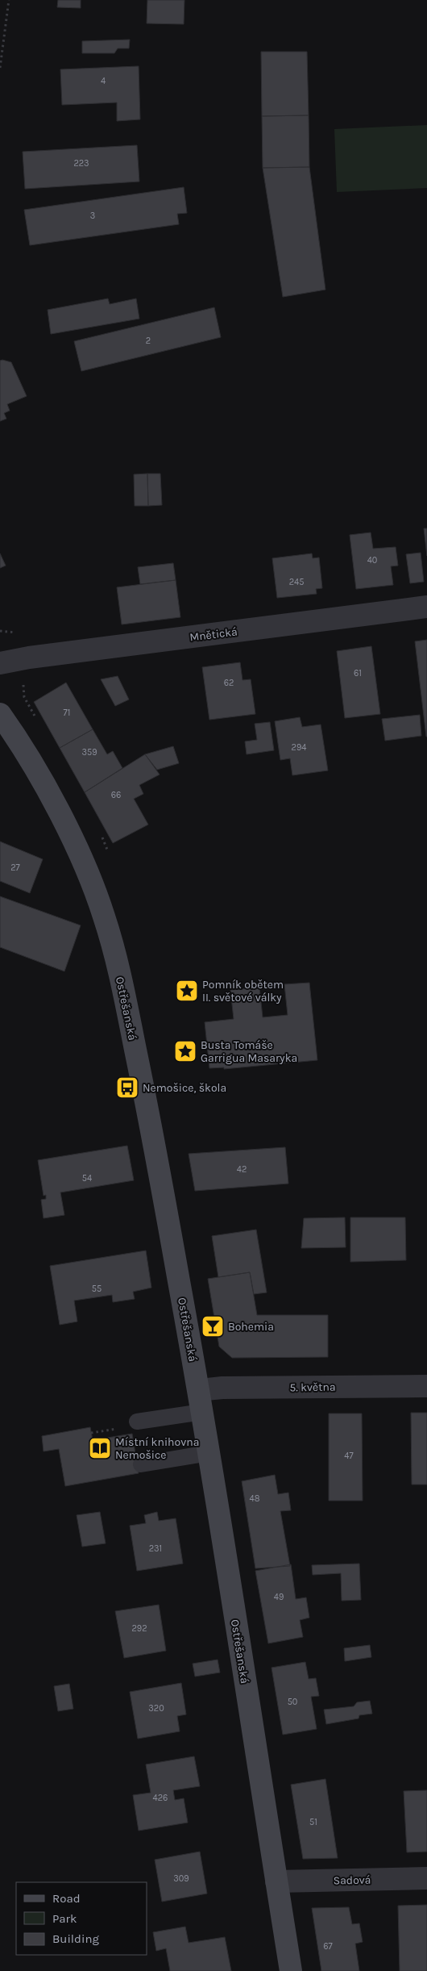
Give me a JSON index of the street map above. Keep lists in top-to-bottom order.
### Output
{
  "streets": {
    "street": [
      "Mnětická",
      "Ostřešanská",
      "5. května",
      "Sadová"
    ]
  },
  "crossings": [
    ["Ostřešanská", "5. května"],
    ["Ostřešanská", "Sadová"]
  ],
  "places": {
    "place": ["Pomník obětem II. světové války", "Busta Tomáše Garrigua Masaryka"],
    "bus stop": ["Nemošice, škola"],
    "bar": ["Bohemia"],
    "library": ["Místní knihovna Nemošice"]
  },
  "house_numbers": [
    "4",
    "223",
    "3",
    "2",
    "40",
    "245",
    "61",
    "62",
    "71",
    "294",
    "359",
    "66",
    "27",
    "42",
    "54",
    "55",
    "47",
    "48",
    "231",
    "49",
    "292",
    "50",
    "320",
    "426",
    "51",
    "309",
    "67"
  ],
  "legend": ["Road", "Park", "Building"]
}
